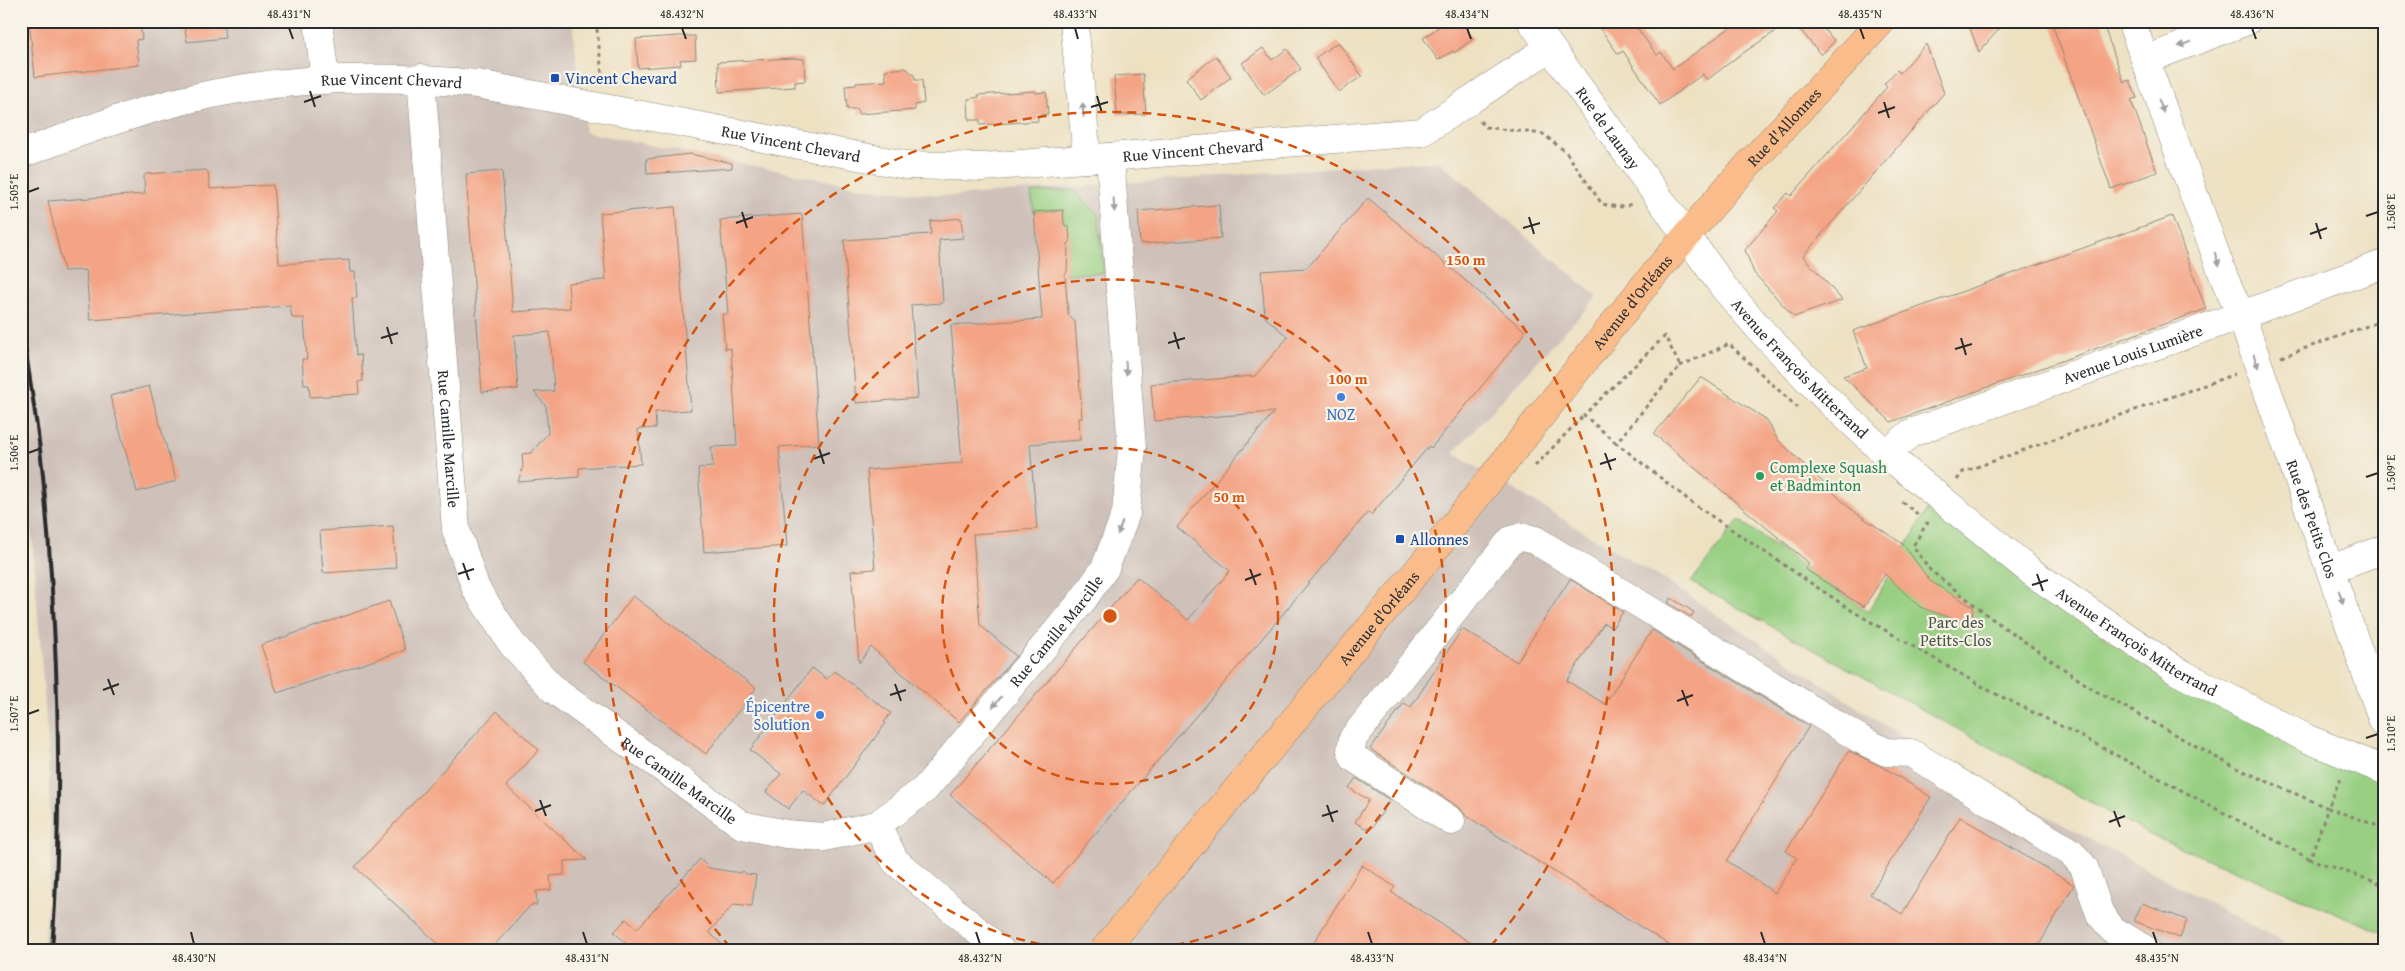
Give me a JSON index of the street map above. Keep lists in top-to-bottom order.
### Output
{
  "streets": {
    "main road": ["Rue d'Allonnes", "Avenue d'Orléans"],
    "street": [
      "Rue Vincent Chevard",
      "Rue de Launay",
      "Avenue Louis Lumière",
      "Avenue François Mitterrand",
      "Rue Camille Marcille",
      "Rue des Petits Clos"
    ]
  },
  "crossings": [
    ["Rue Vincent Chevard", "Rue de Launay"],
    ["Rue Vincent Chevard", "Rue Camille Marcille"],
    ["Rue d'Allonnes", "Rue de Launay"],
    ["Rue d'Allonnes", "Avenue d'Orléans"],
    ["Rue d'Allonnes", "Avenue François Mitterrand"],
    ["Rue de Launay", "Avenue d'Orléans"],
    ["Rue de Launay", "Avenue François Mitterrand"],
    ["Avenue d'Orléans", "Avenue François Mitterrand"],
    ["Avenue Louis Lumière", "Avenue François Mitterrand"],
    ["Avenue Louis Lumière", "Rue des Petits Clos"]
  ],
  "one_way": ["Rue des Petits Clos"],
  "parks": ["Parc des Petits-Clos"],
  "places": {
    "transit": ["Vincent Chevard", "Allonnes"],
    "other": ["NOZ", "Complexe Squash et Badminton", "Épicentre Solution"]
  },
  "coordinates": [
    "48.431°N",
    "48.432°N",
    "48.433°N",
    "48.434°N",
    "48.435°N",
    "48.436°N",
    "1.505°E",
    "1.508°E",
    "1.506°E",
    "1.509°E",
    "1.507°E",
    "1.510°E",
    "48.430°N"
  ],
  "rings": ["150 m", "100 m", "50 m"]
}
